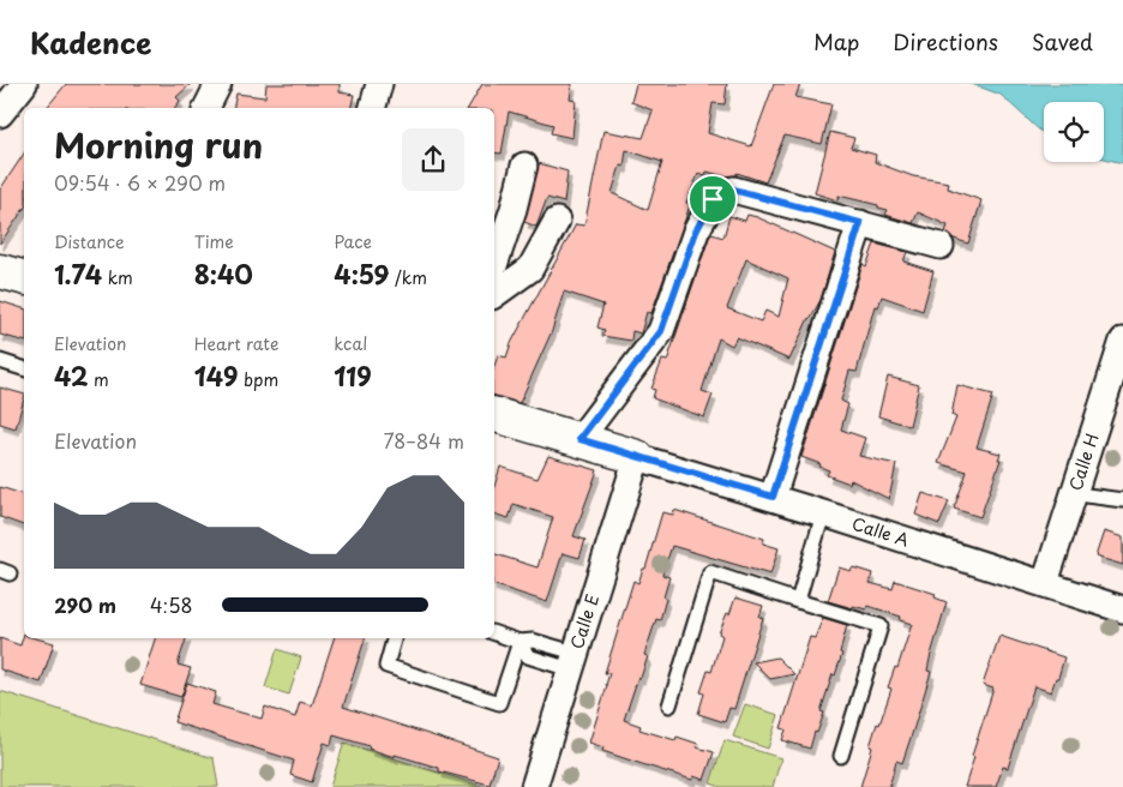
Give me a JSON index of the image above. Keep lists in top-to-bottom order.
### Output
{
  "streets": {
    "street": ["Calle H", "Calle A", "Calle E"]
  },
  "crossings": [
    ["Calle H", "Calle A"],
    ["Calle A", "Calle E"]
  ],
  "page": {
    "header": "Kadence",
    "nav": ["Map", "Directions", "Saved"],
    "heading": ["Morning run", "09:54 · 6 × 290 m"],
    "stats": [
      ["Distance", "1.74 km"],
      ["Time", "8:40"],
      ["Pace", "4:59 /km"],
      ["Elevation", "42 m"],
      ["Heart rate", "149 bpm"],
      ["kcal", "119"]
    ],
    "chart": ["Elevation", "78–84 m"],
    "list": [
      {
        "name": "290 m",
        "note": "4:58"
      }
    ]
  }
}
